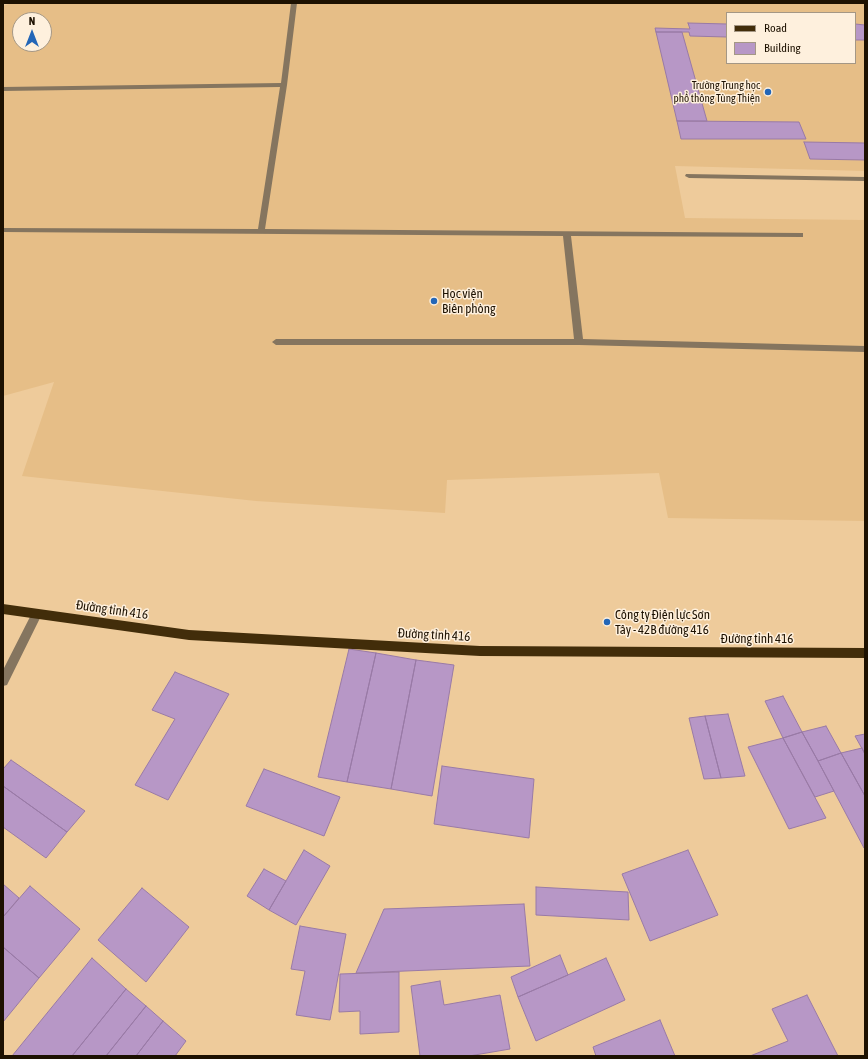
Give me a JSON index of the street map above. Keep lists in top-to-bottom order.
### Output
{
  "streets": {
    "main road": ["Đường tỉnh 416"]
  },
  "places": ["Trường Trung học phổ thông Tùng Thiện", "Học viện Biên phòng", "Công ty Điện lực Sơn Tây - 42B đường 416"],
  "legend": ["Road", "Building"],
  "north": "top"
}
